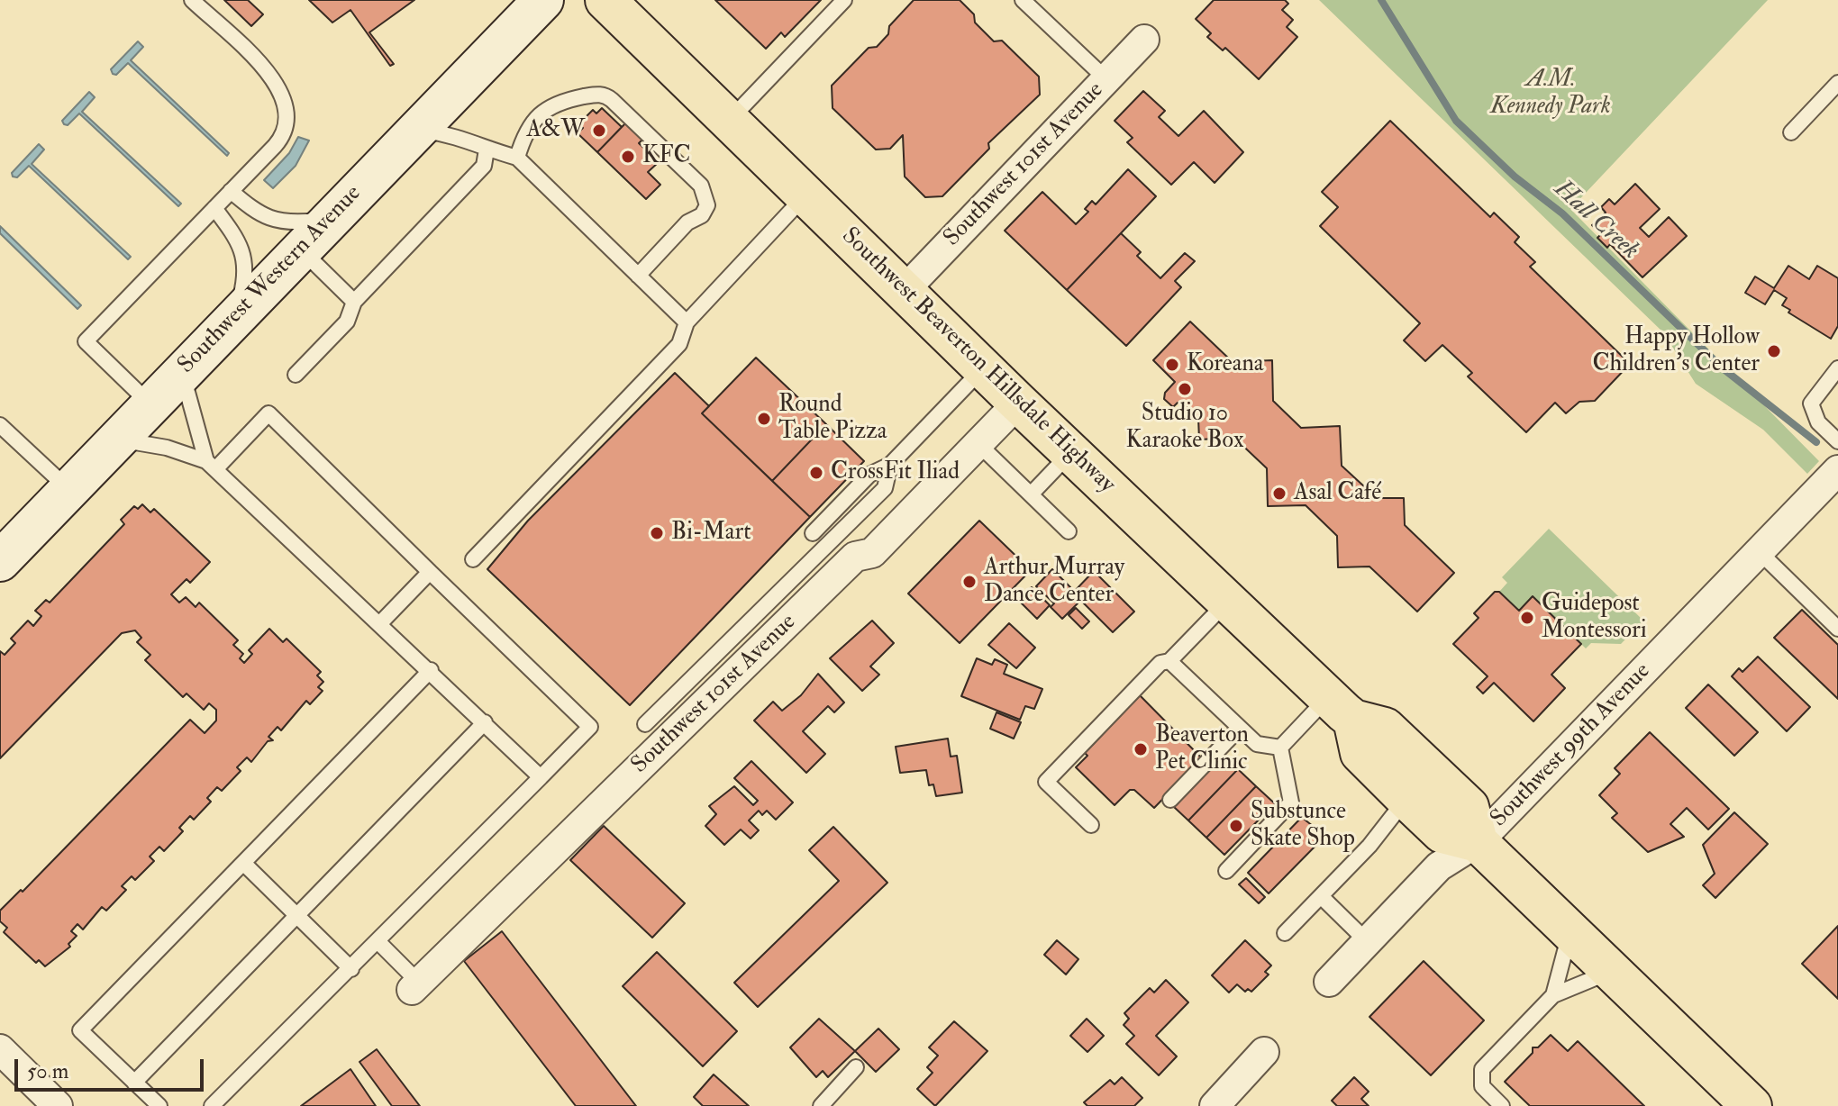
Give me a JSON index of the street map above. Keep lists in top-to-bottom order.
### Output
{
  "streets": {
    "main road": ["Southwest Western Avenue", "Southwest Beaverton Hillsdale Highway"],
    "street": ["Southwest 101st Avenue", "Southwest 99th Avenue"]
  },
  "crossings": [
    ["Southwest 101st Avenue", "Southwest Beaverton Hillsdale Highway"],
    ["Southwest Beaverton Hillsdale Highway", "Southwest 99th Avenue"]
  ],
  "water": ["Hall Creek"],
  "parks": ["A.M. Kennedy Park"],
  "places": [
    "A&W",
    "KFC",
    "Happy Hollow Children's Center",
    "Koreana",
    "Studio 10 Karaoke Box",
    "Round Table Pizza",
    "CrossFit Iliad",
    "Asal Café",
    "Bi-Mart",
    "Arthur Murray Dance Center",
    "Guidepost Montessori",
    "Beaverton Pet Clinic",
    "Substunce Skate Shop"
  ],
  "scale_bar": "50 m"
}
